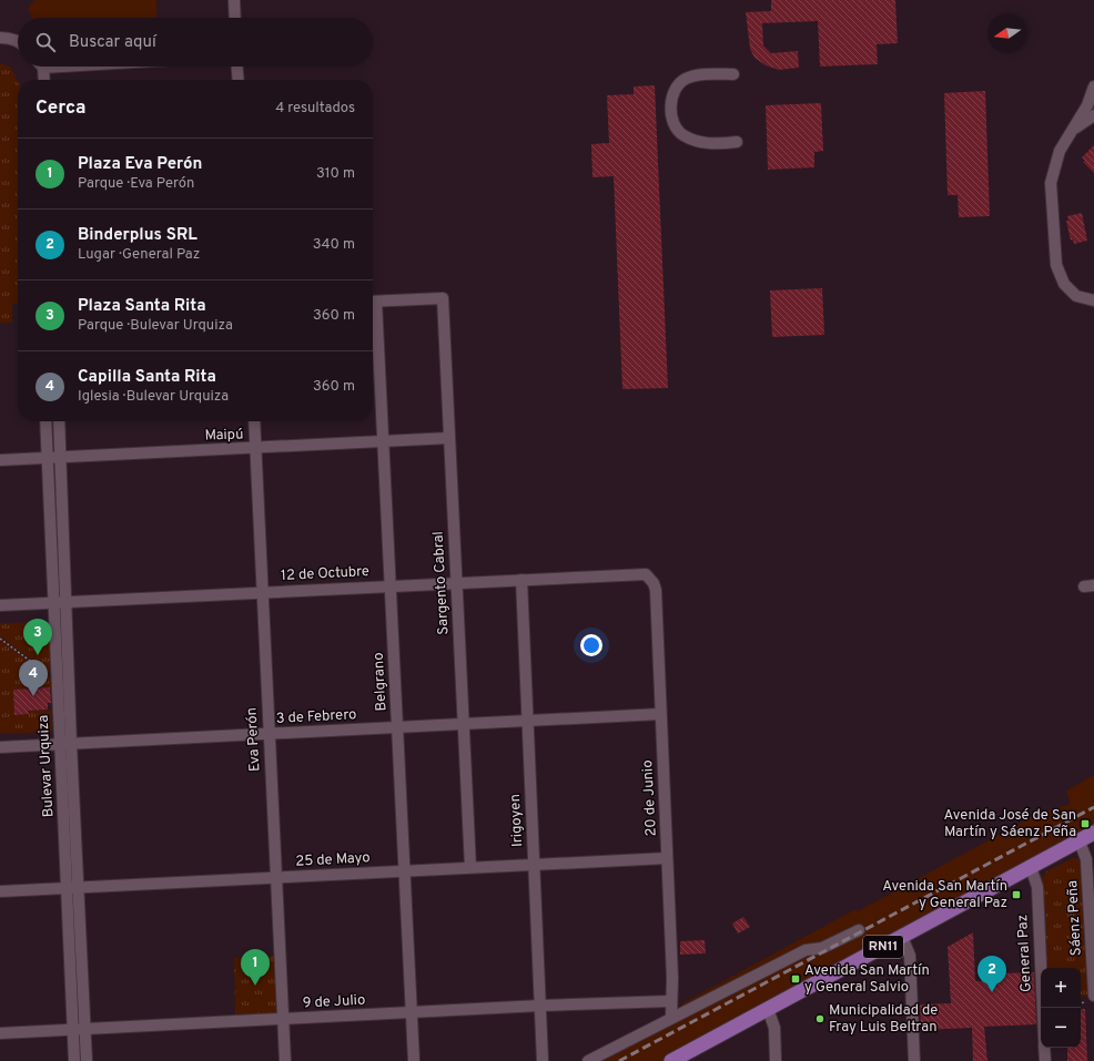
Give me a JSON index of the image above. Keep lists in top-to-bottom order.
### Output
{
  "streets": {
    "main road": ["RN11"],
    "street": [
      "Maipú",
      "12 de Octubre",
      "Sargento Cabral",
      "Belgrano",
      "3 de Febrero",
      "Eva Perón",
      "Bulevar Urquiza",
      "20 de Junio",
      "Irigoyen",
      "25 de Mayo",
      "Sáenz Peña",
      "General Paz",
      "9 de Julio"
    ]
  },
  "crossings": [
    ["Maipú", "Sargento Cabral"],
    ["Maipú", "Belgrano"],
    ["Maipú", "Eva Perón"],
    ["Maipú", "Bulevar Urquiza"],
    ["12 de Octubre", "Sargento Cabral"],
    ["12 de Octubre", "Belgrano"],
    ["12 de Octubre", "Eva Perón"],
    ["12 de Octubre", "Bulevar Urquiza"],
    ["12 de Octubre", "20 de Junio"],
    ["12 de Octubre", "Irigoyen"],
    ["Sargento Cabral", "3 de Febrero"],
    ["Sargento Cabral", "25 de Mayo"],
    ["Belgrano", "3 de Febrero"],
    ["Belgrano", "25 de Mayo"],
    ["Belgrano", "9 de Julio"],
    ["3 de Febrero", "Eva Perón"],
    ["3 de Febrero", "Bulevar Urquiza"],
    ["3 de Febrero", "20 de Junio"],
    ["3 de Febrero", "Irigoyen"],
    ["Eva Perón", "25 de Mayo"],
    ["Eva Perón", "9 de Julio"],
    ["Bulevar Urquiza", "25 de Mayo"],
    ["Bulevar Urquiza", "9 de Julio"],
    ["20 de Junio", "25 de Mayo"],
    ["20 de Junio", "9 de Julio"],
    ["Irigoyen", "25 de Mayo"],
    ["Irigoyen", "9 de Julio"],
    ["Sáenz Peña", "RN11"],
    ["RN11", "General Paz"]
  ],
  "places": {
    "transit": ["Avenida José de San Martín y Sáenz Peña", "Avenida San Martín y General Paz", "Avenida San Martín y General Salvio"],
    "other": ["Municipalidad de Fray Luis Beltran"]
  },
  "north": "left",
  "page": {
    "search": "Buscar aquí",
    "heading": ["Cerca", "4 resultados"],
    "list": [
      {
        "mark": "1",
        "name": "Plaza Eva Perón",
        "note": "Parque · Eva Perón",
        "value": "310 m"
      },
      {
        "mark": "2",
        "name": "Binderplus SRL",
        "note": "Lugar · General Paz",
        "value": "340 m"
      },
      {
        "mark": "3",
        "name": "Plaza Santa Rita",
        "note": "Parque · Bulevar Urquiza",
        "value": "360 m"
      },
      {
        "mark": "4",
        "name": "Capilla Santa Rita",
        "note": "Iglesia · Bulevar Urquiza",
        "value": "360 m"
      }
    ],
    "pins": [
      "3",
      "4",
      "1",
      "2"
    ],
    "map_buttons": ["+", "−"]
  }
}
